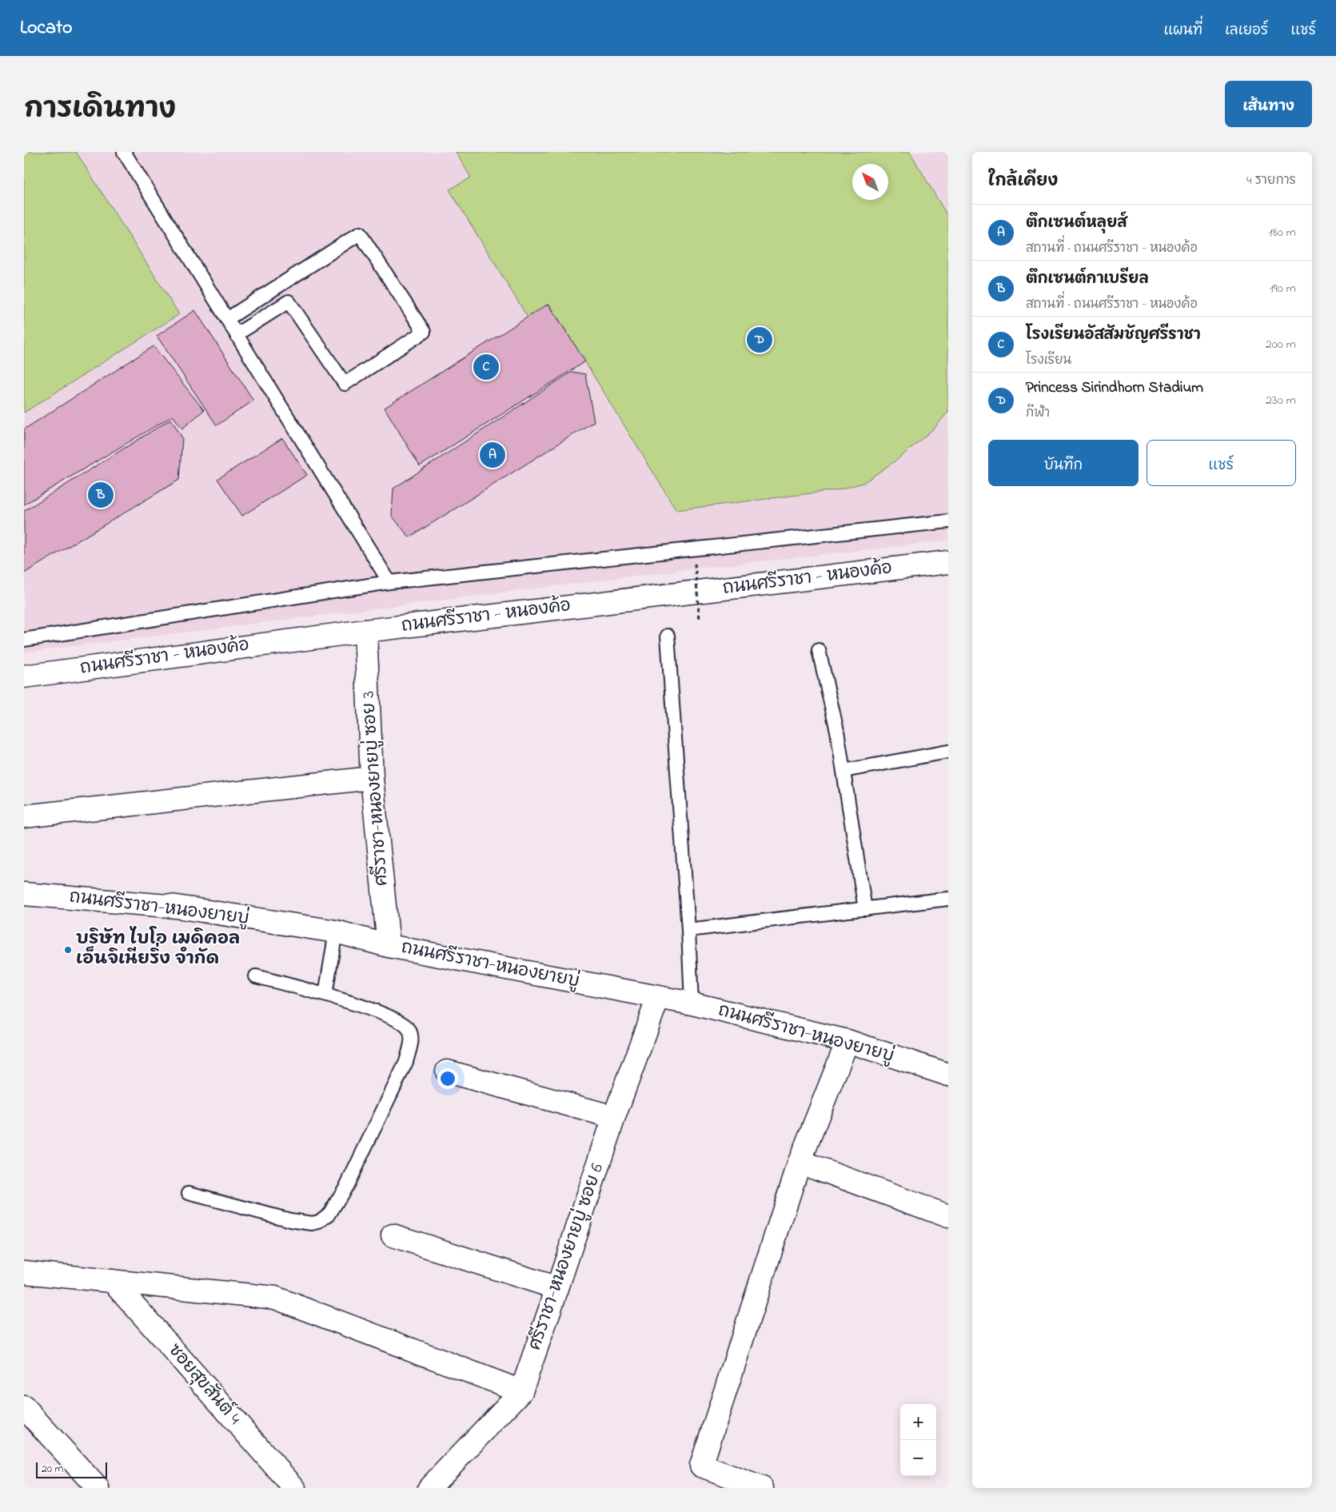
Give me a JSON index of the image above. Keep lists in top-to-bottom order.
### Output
{
  "streets": {
    "street": [
      "ถนนศรีราชา - หนองค้อ",
      "ศรีราชา-หนองยายบู่ ซอย 3",
      "ถนนศรีราชา-หนองยายบู่",
      "ศรีราชา-หนองยายบู่ ซอย 6",
      "ซอยสุขสันต์ 4"
    ]
  },
  "crossings": [
    ["ถนนศรีราชา - หนองค้อ", "ศรีราชา-หนองยายบู่ ซอย 3"],
    ["ศรีราชา-หนองยายบู่ ซอย 3", "ถนนศรีราชา-หนองยายบู่"],
    ["ถนนศรีราชา-หนองยายบู่", "ศรีราชา-หนองยายบู่ ซอย 6"]
  ],
  "places": ["บริษัท ไบโอ เมดิคอล เอ็นจิเนียริ่ง จำกัด"],
  "scale_bar": "20 m",
  "north": "top left",
  "page": {
    "header": "Locato",
    "nav": ["แผนที่", "เลเยอร์", "แชร์"],
    "title": "การเดินทาง",
    "buttons": [
      "เส้นทาง",
      ["บันทึก", "แชร์"]
    ],
    "heading": ["ใกล้เคียง", "4 รายการ"],
    "list": [
      {
        "mark": "A",
        "name": "ตึกเซนต์หลุยส์",
        "note": "สถานที่ · ถนนศรีราชา - หนองค้อ",
        "value": "180 m"
      },
      {
        "mark": "B",
        "name": "ตึกเซนต์กาเบรียล",
        "note": "สถานที่ · ถนนศรีราชา - หนองค้อ",
        "value": "190 m"
      },
      {
        "mark": "C",
        "name": "โรงเรียนอัสสัมชัญศรีราชา",
        "note": "โรงเรียน",
        "value": "200 m"
      },
      {
        "mark": "D",
        "name": "Princess Sirindhorn Stadium",
        "note": "กีฬา",
        "value": "230 m"
      }
    ],
    "pins": [
      "D",
      "C",
      "A",
      "B"
    ],
    "map_buttons": ["+", "−"],
    "scale": "20 m"
  }
}
